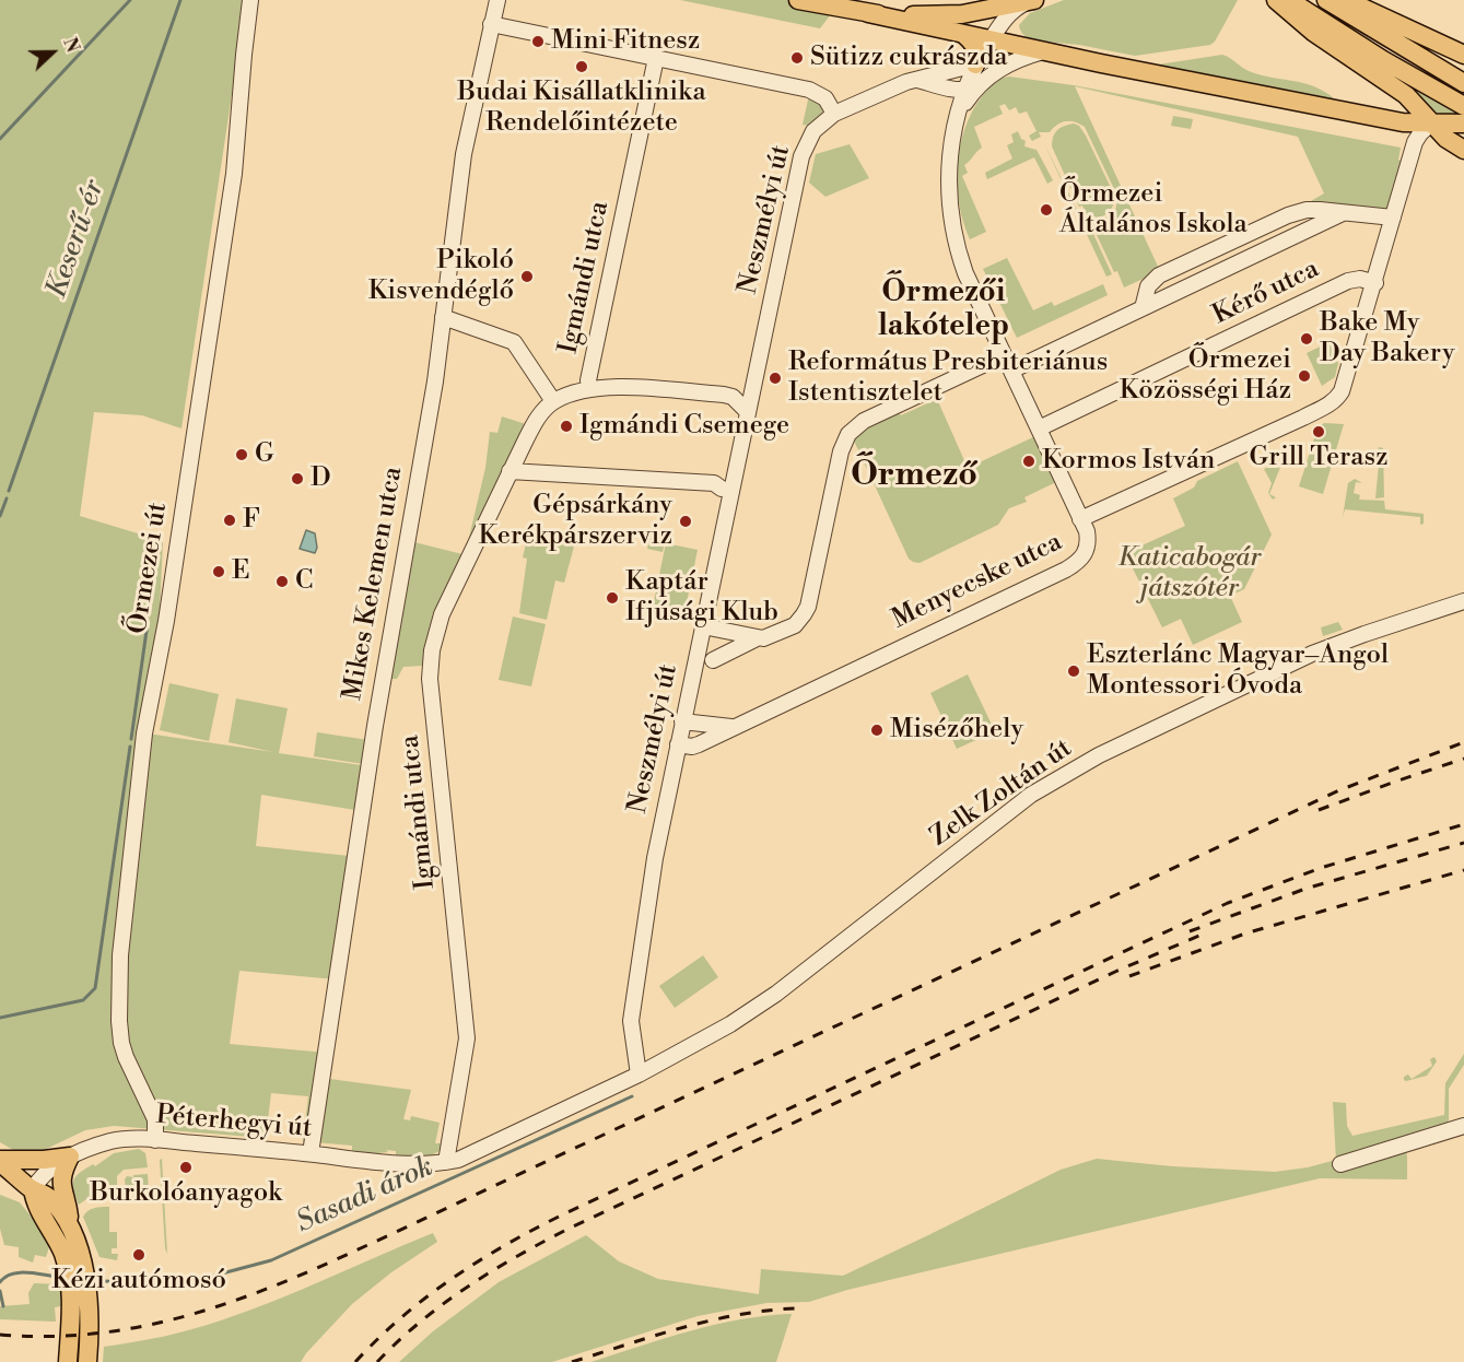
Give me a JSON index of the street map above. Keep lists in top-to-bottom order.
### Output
{
  "streets": {
    "street": [
      "Neszmélyi út",
      "Igmándi utca",
      "Kérő utca",
      "Őrmezei út",
      "Menyecske utca",
      "Mikes Kelemen utca",
      "Zelk Zoltán út",
      "Péterhegyi út"
    ]
  },
  "crossings": [
    ["Neszmélyi út", "Menyecske utca"],
    ["Neszmélyi út", "Zelk Zoltán út"],
    ["Igmándi utca", "Péterhegyi út"],
    ["Kérő utca", "Menyecske utca"],
    ["Őrmezei út", "Péterhegyi út"],
    ["Mikes Kelemen utca", "Péterhegyi út"]
  ],
  "districts": ["Őrmezői lakótelep", "Őrmező"],
  "water": ["Keserű-ér", "Sasadi árok"],
  "parks": ["Katicabogár játszótér"],
  "places": [
    "Mini Fitnesz",
    "Sütizz cukrászda",
    "Budai Kisállatklinika Rendelőintézete",
    "Őrmezei Általános Iskola",
    "Pikoló Kisvendéglő",
    "Bake My Day Bakery",
    "Őrmezei Közösségi Ház",
    "Református Presbiteriánus Istentisztelet",
    "Igmándi Csemege",
    "Grill Terasz",
    "G",
    "Kormos István",
    "D",
    "F",
    "Gépsárkány Kerékpárszerviz",
    "E",
    "C",
    "Kaptár Ifjúsági Klub",
    "Eszterlánc Magyar–Angol Montessori Óvoda",
    "Misézőhely",
    "Burkolóanyagok",
    "Kézi autómosó"
  ],
  "north": "right"
}
